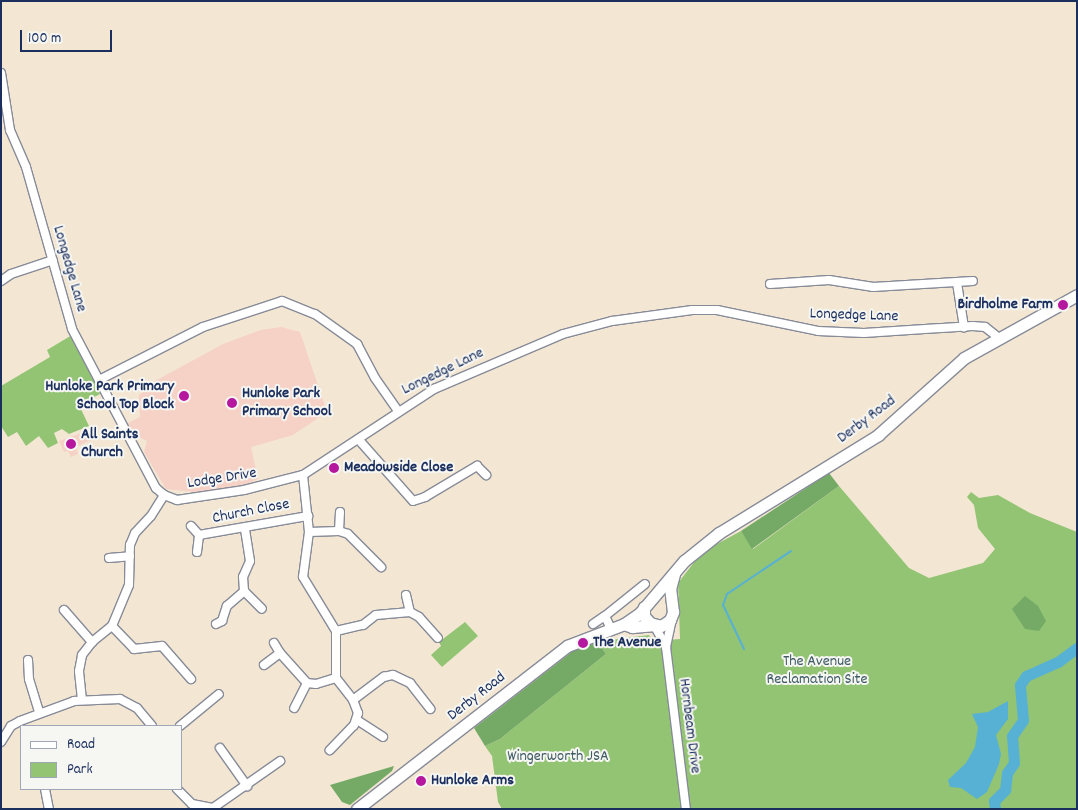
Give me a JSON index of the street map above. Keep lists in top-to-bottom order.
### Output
{
  "streets": {
    "highway": ["Derby Road"],
    "street": [
      "Longedge Lane",
      "Lodge Drive",
      "Church Close",
      "Hornbeam Drive"
    ]
  },
  "crossings": [
    ["Longedge Lane", "Derby Road"],
    ["Longedge Lane", "Lodge Drive"],
    ["Derby Road", "Hornbeam Drive"]
  ],
  "parks": ["The Avenue Reclamation Site", "Wingerworth JSA"],
  "places": [
    "Birdholme Farm",
    "Hunloke Park Primary School Top Block",
    "Hunloke Park Primary School",
    "All Saints Church",
    "Meadowside Close",
    "The Avenue",
    "Hunloke Arms"
  ],
  "legend": ["Road", "Park"],
  "scale_bar": "100 m"
}
